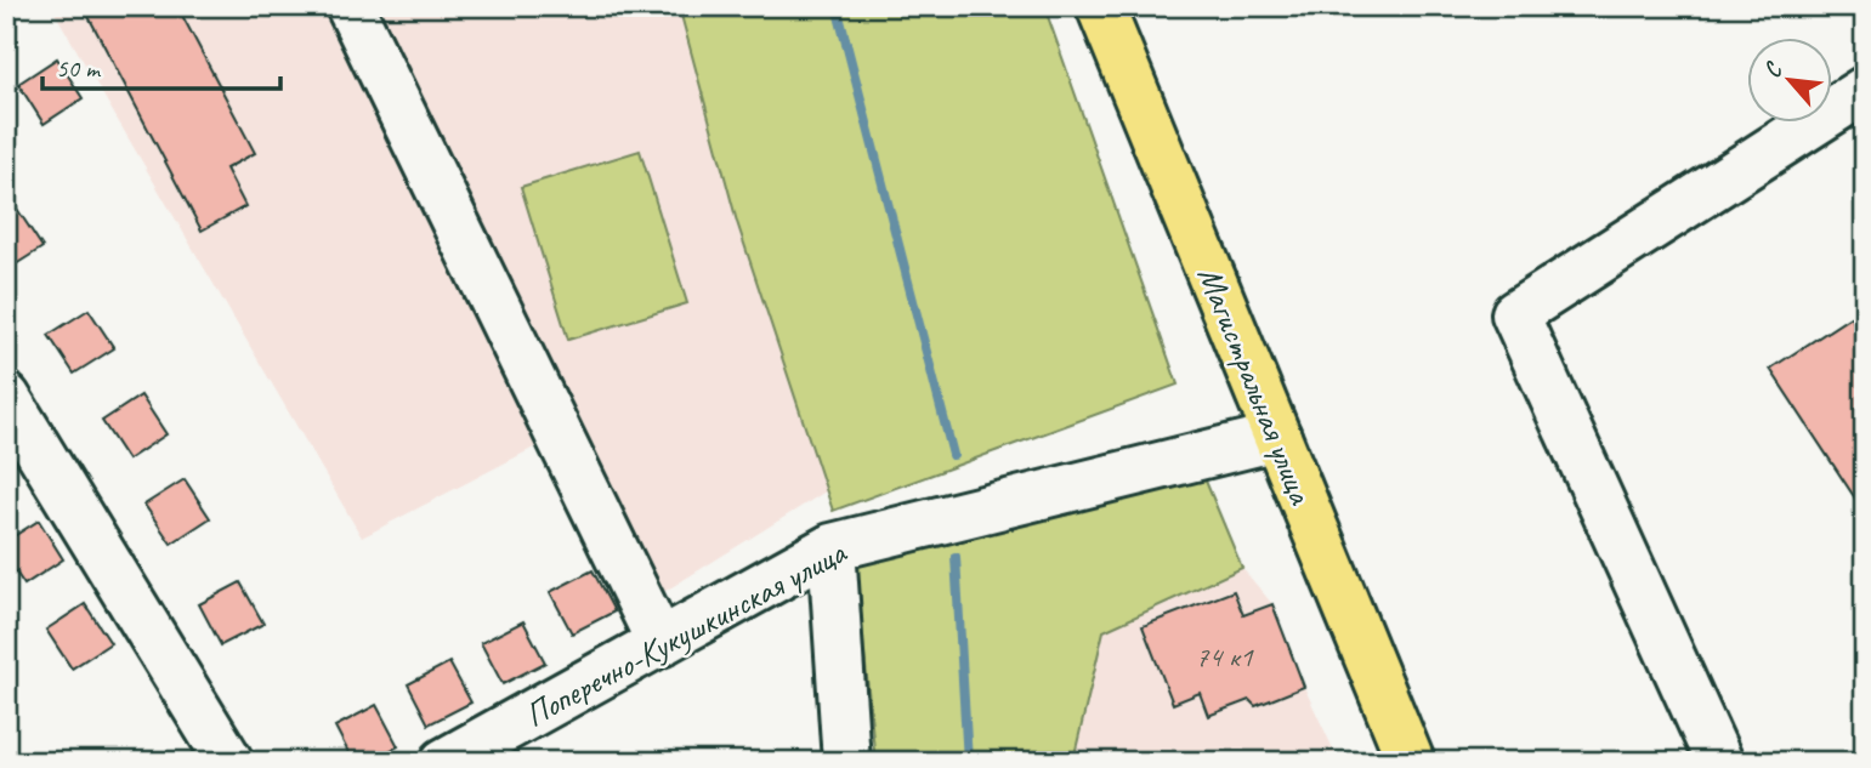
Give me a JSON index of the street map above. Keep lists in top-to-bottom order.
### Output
{
  "streets": {
    "main road": ["Магистральная улица"],
    "street": ["Поперечно-Кукушкинская улица"]
  },
  "crossings": [
    ["Магистральная улица", "Поперечно-Кукушкинская улица"]
  ],
  "house_numbers": ["74 к1"],
  "scale_bar": "50 m",
  "north": "top left"
}
